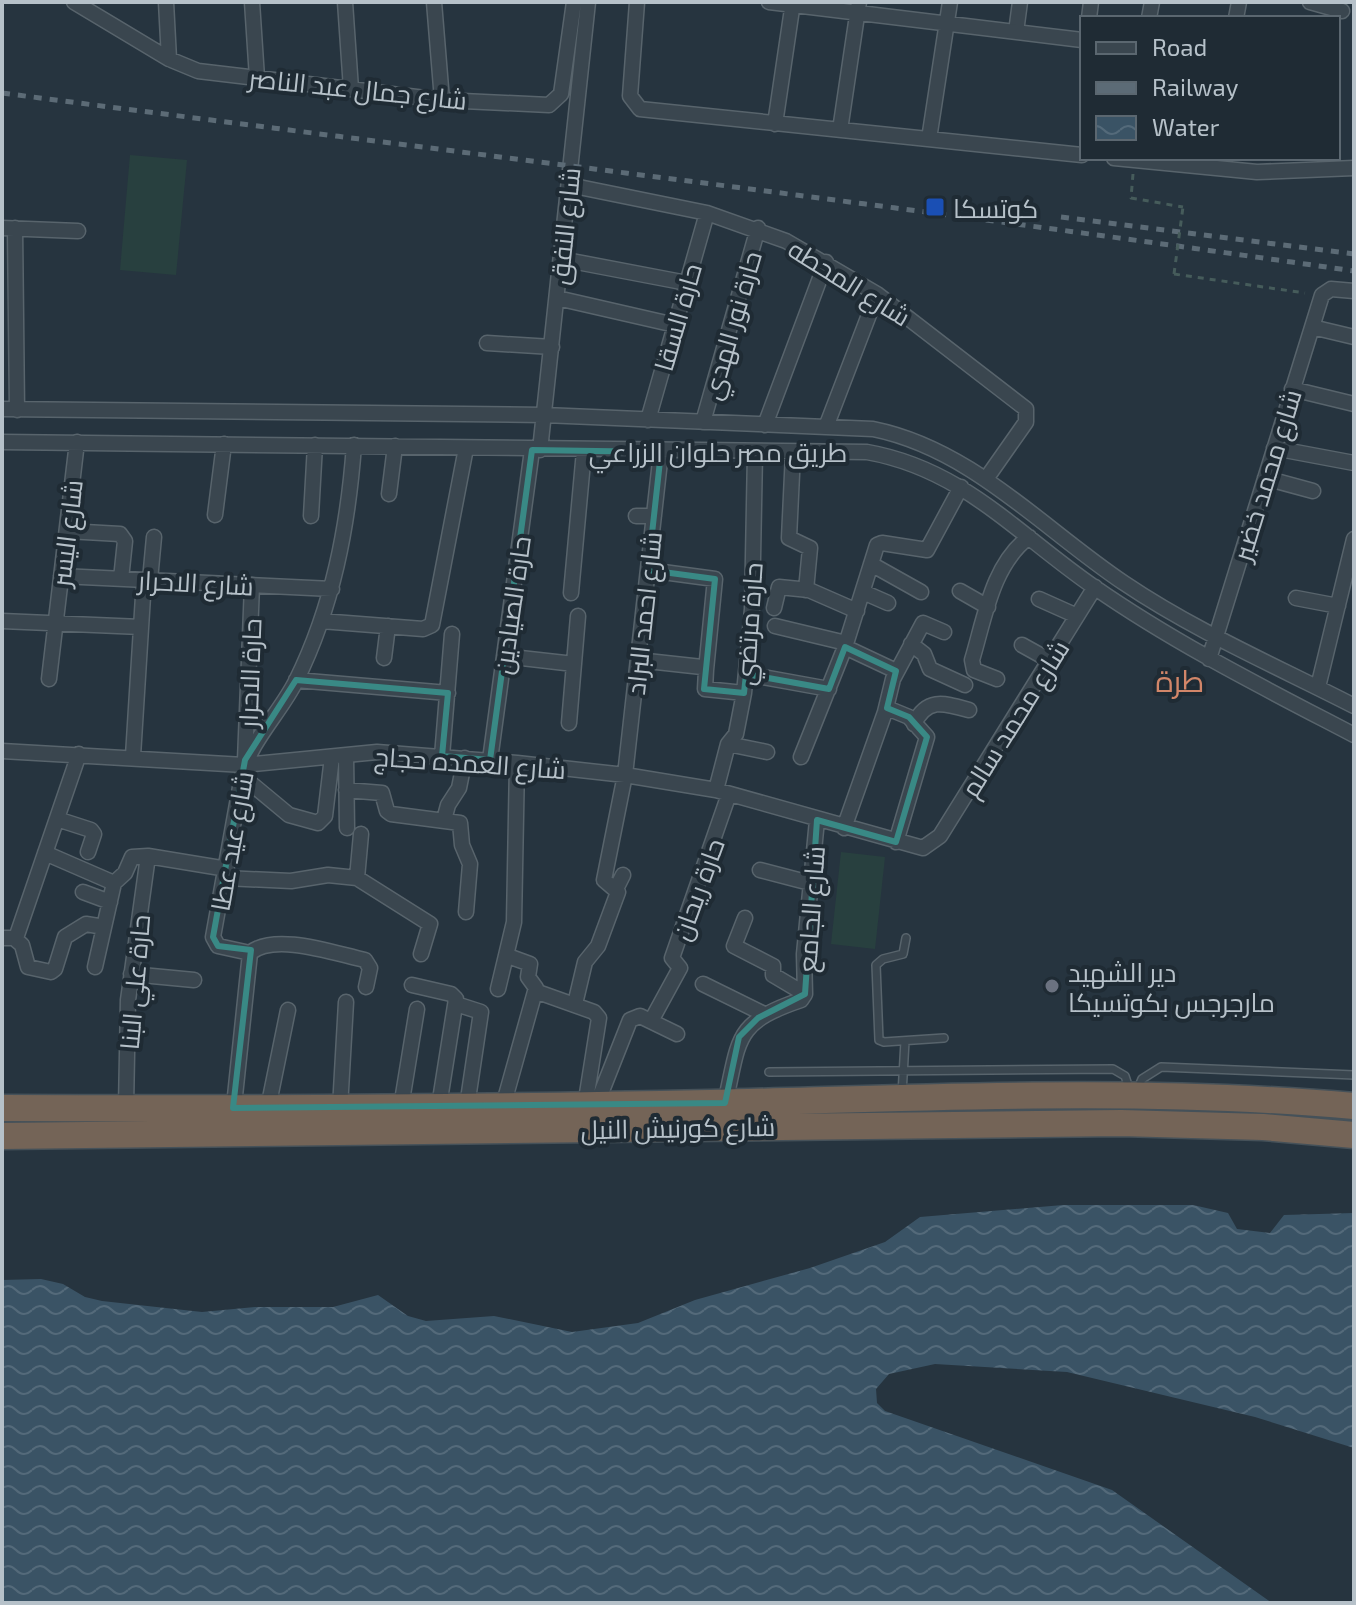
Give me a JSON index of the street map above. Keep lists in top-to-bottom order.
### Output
{
  "streets": {
    "highway": ["شارع كورنيش النيل"],
    "street": [
      "شارع جمال عبد الناصر",
      "شارع النفق",
      "شارع المحطه",
      "حارة السقا",
      "حارة نور الهدي",
      "طريق مصر حلوان الزراعي",
      "شارع محمد خضير",
      "شارع اليسر",
      "شارع الاحرار",
      "حارة الصيادين",
      "شارع احمد البراد",
      "حارة مرتضي",
      "حارة الاحرار",
      "شارع محمد سالم",
      "شارع العمده حجاج",
      "شارع عيد عطا",
      "حارة ريحان",
      "شارع الجامع",
      "حارة علي البنا"
    ]
  },
  "crossings": [
    ["شارع النفق", "شارع المحطه"],
    ["شارع النفق", "طريق مصر حلوان الزراعي"],
    ["شارع النفق", "حارة الصيادين"],
    ["شارع المحطه", "حارة السقا"],
    ["شارع المحطه", "حارة نور الهدي"],
    ["شارع المحطه", "طريق مصر حلوان الزراعي"],
    ["حارة السقا", "طريق مصر حلوان الزراعي"],
    ["حارة نور الهدي", "طريق مصر حلوان الزراعي"],
    ["طريق مصر حلوان الزراعي", "شارع محمد خضير"],
    ["طريق مصر حلوان الزراعي", "شارع اليسر"],
    ["طريق مصر حلوان الزراعي", "حارة الصيادين"],
    ["طريق مصر حلوان الزراعي", "شارع احمد البراد"],
    ["طريق مصر حلوان الزراعي", "حارة مرتضي"],
    ["طريق مصر حلوان الزراعي", "شارع محمد سالم"],
    ["طريق مصر حلوان الزراعي", "شارع عيد عطا"],
    ["شارع اليسر", "شارع الاحرار"],
    ["شارع الاحرار", "حارة الاحرار"],
    ["شارع الاحرار", "شارع عيد عطا"],
    ["حارة الصيادين", "شارع العمده حجاج"],
    ["شارع احمد البراد", "شارع العمده حجاج"],
    ["حارة مرتضي", "شارع العمده حجاج"],
    ["حارة مرتضي", "حارة ريحان"],
    ["حارة الاحرار", "شارع العمده حجاج"],
    ["حارة الاحرار", "شارع عيد عطا"],
    ["شارع محمد سالم", "شارع العمده حجاج"],
    ["شارع العمده حجاج", "شارع عيد عطا"],
    ["شارع العمده حجاج", "حارة ريحان"],
    ["شارع العمده حجاج", "شارع الجامع"],
    ["شارع الجامع", "شارع كورنيش النيل"],
    ["حارة علي البنا", "شارع كورنيش النيل"]
  ],
  "districts": ["طرة"],
  "places": {
    "transit": ["كوتسكا"],
    "other": ["دير الشهيد مارجرجس بكوتسيكا"]
  },
  "legend": ["Road", "Railway", "Water"]
}
